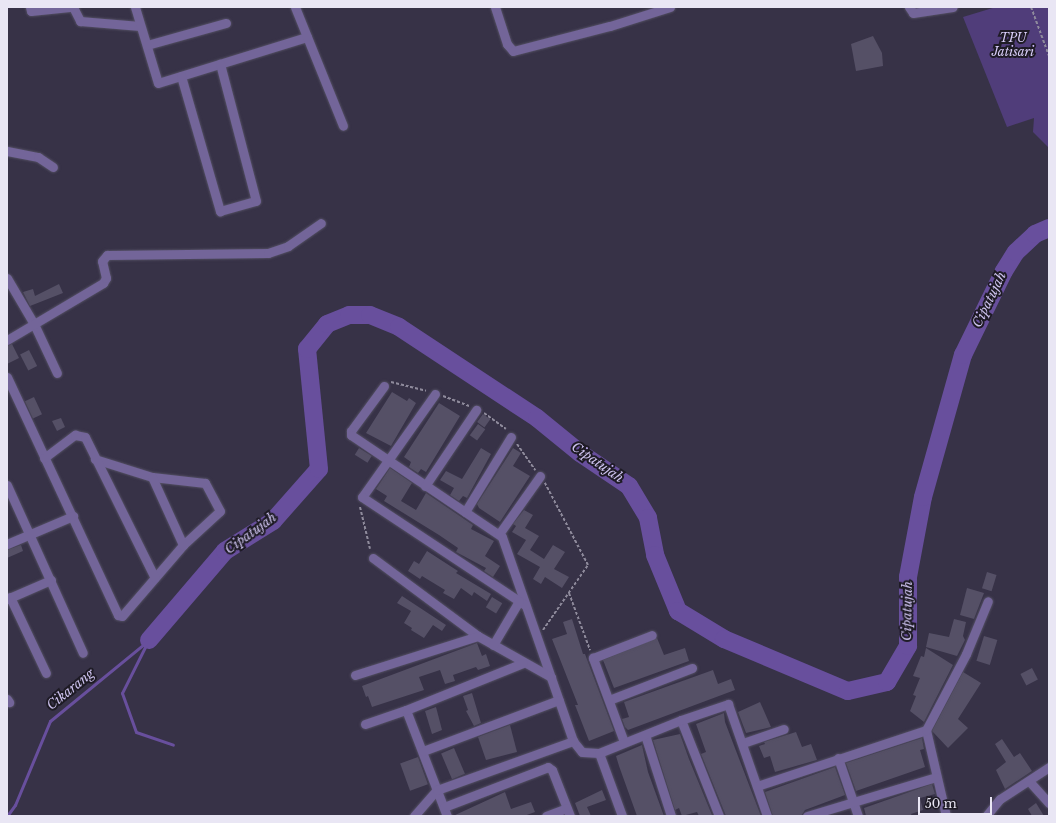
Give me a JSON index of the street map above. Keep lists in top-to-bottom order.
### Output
{
  "water": ["Cipatujah", "Cikarang"],
  "parks": ["TPU Jatisari"],
  "scale_bar": "50 m"
}
